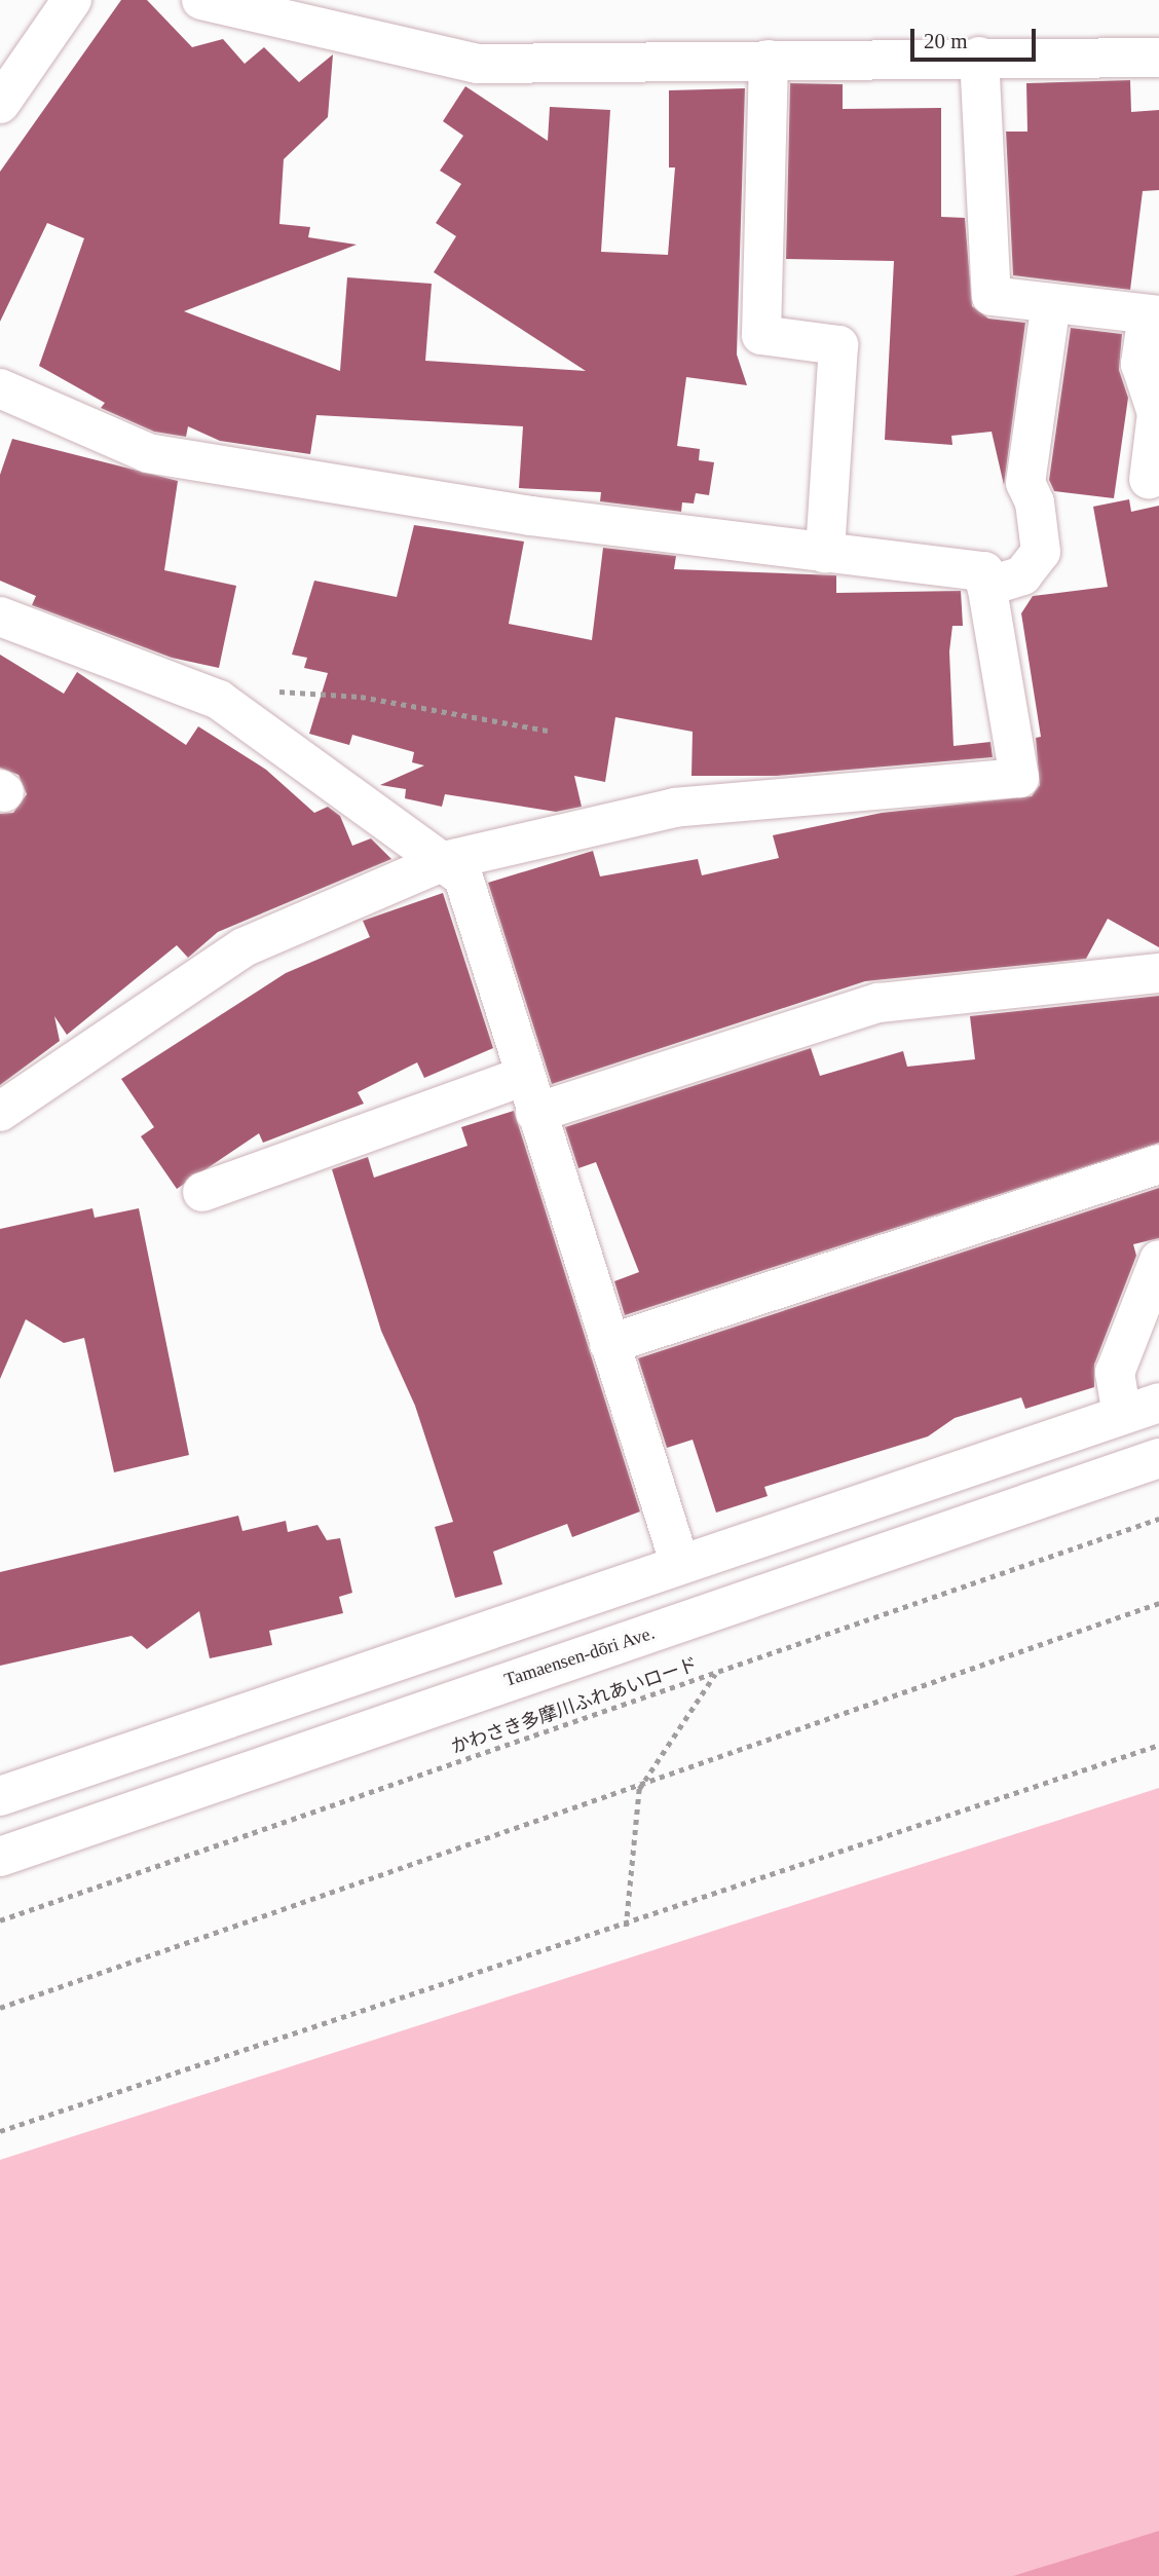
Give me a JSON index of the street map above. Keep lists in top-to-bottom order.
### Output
{
  "streets": {
    "street": ["Tamaensen-dōri Ave."],
    "path": ["かわさき多摩川ふれあいロード"]
  },
  "scale_bar": "20 m"
}
